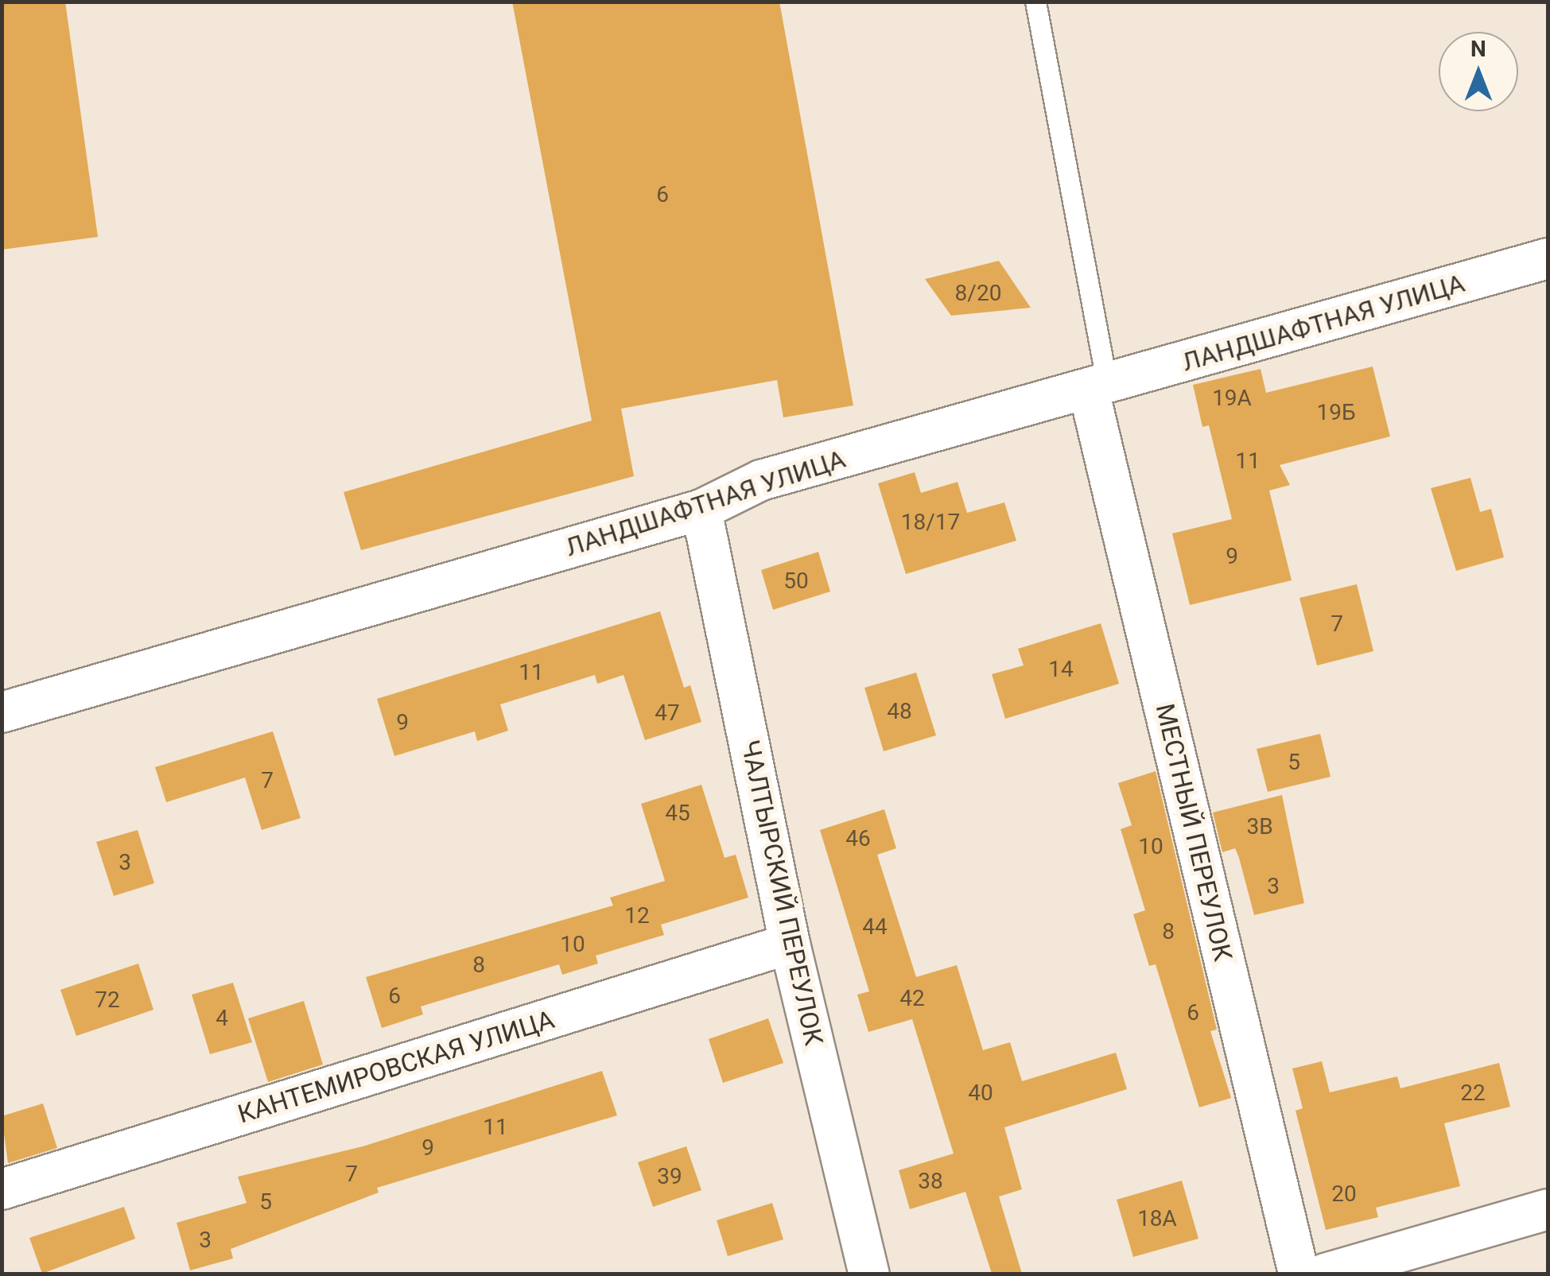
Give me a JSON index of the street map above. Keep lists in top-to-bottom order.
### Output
{
  "streets": {
    "street": [
      "ЛАНДШАФТНАЯ УЛИЦА",
      "МЕСТНЫЙ ПЕРЕУЛОК",
      "ЧАЛТЫРСКИЙ ПЕРЕУЛОК",
      "КАНТЕМИРОВСКАЯ УЛИЦА"
    ]
  },
  "crossings": [
    ["ЛАНДШАФТНАЯ УЛИЦА", "МЕСТНЫЙ ПЕРЕУЛОК"],
    ["ЛАНДШАФТНАЯ УЛИЦА", "ЧАЛТЫРСКИЙ ПЕРЕУЛОК"],
    ["ЧАЛТЫРСКИЙ ПЕРЕУЛОК", "КАНТЕМИРОВСКАЯ УЛИЦА"]
  ],
  "house_numbers": [
    "6",
    "8/20",
    "19А",
    "19Б",
    "11",
    "18/17",
    "9",
    "50",
    "7",
    "14",
    "11",
    "48",
    "47",
    "9",
    "5",
    "7",
    "45",
    "3В",
    "46",
    "10",
    "3",
    "3",
    "12",
    "44",
    "8",
    "10",
    "8",
    "6",
    "42",
    "72",
    "6",
    "4",
    "40",
    "22",
    "11",
    "9",
    "7",
    "39",
    "38",
    "20",
    "5",
    "18А",
    "3"
  ],
  "north": "top"
}
